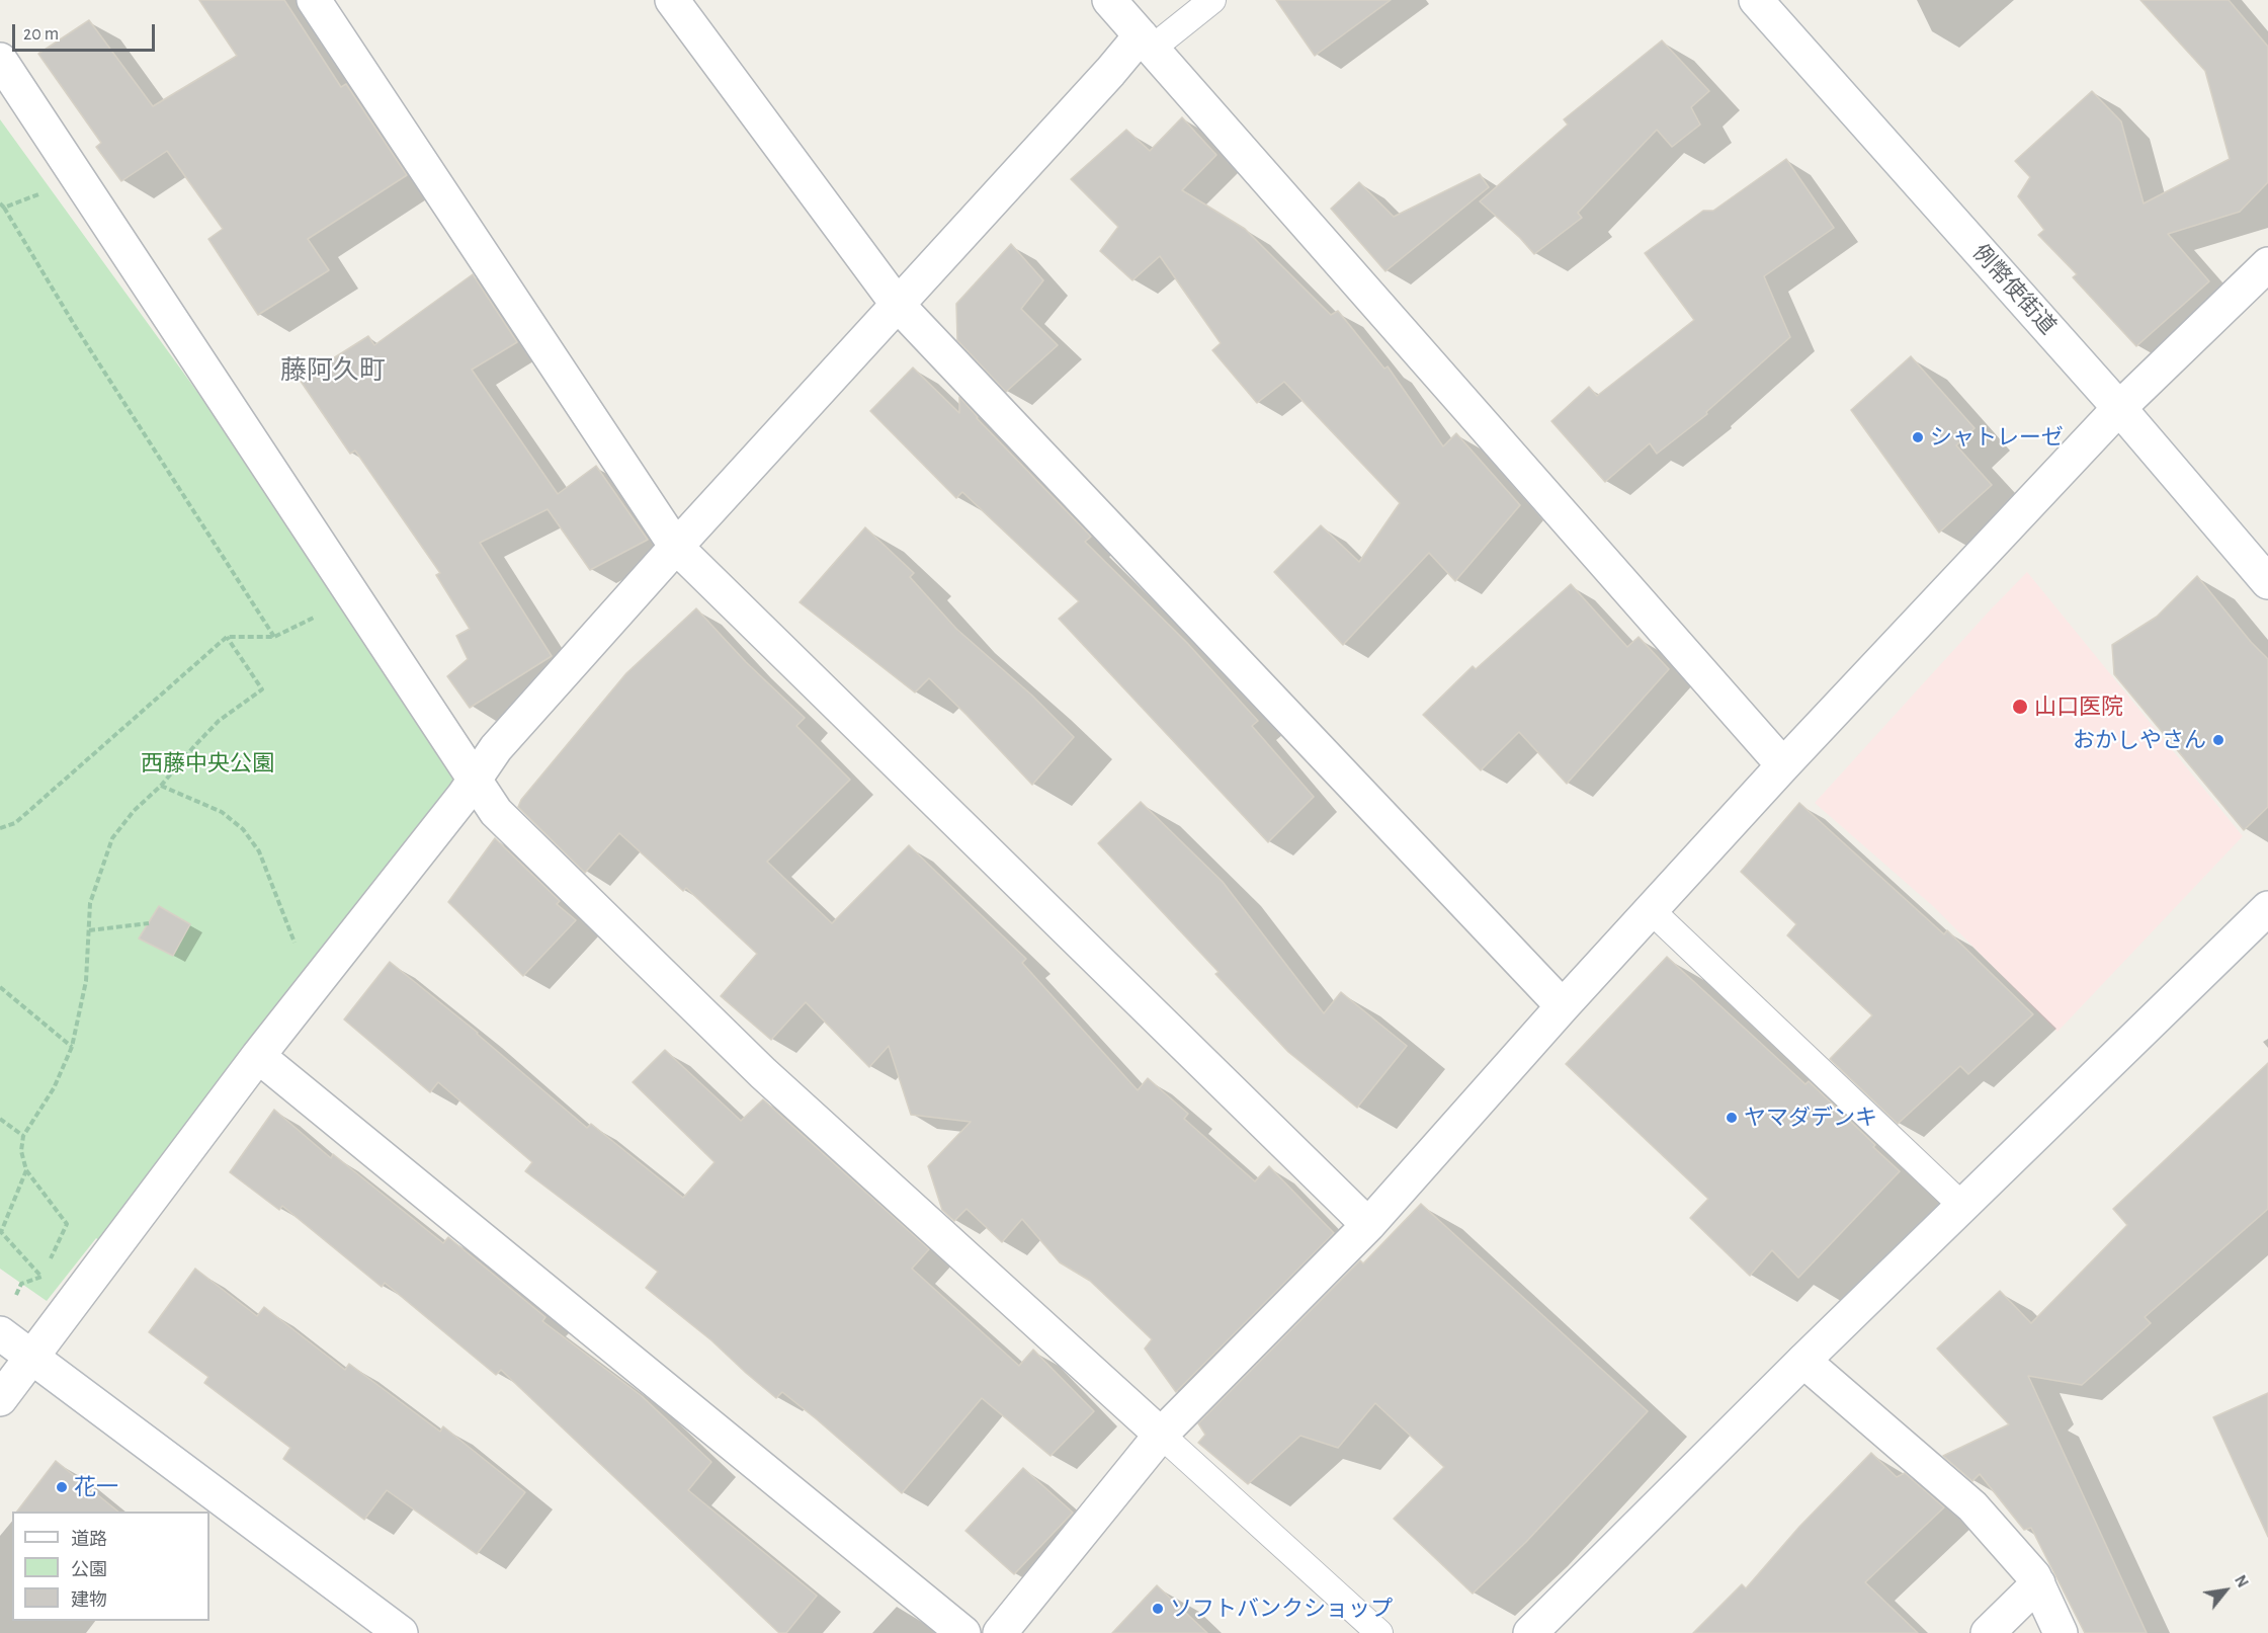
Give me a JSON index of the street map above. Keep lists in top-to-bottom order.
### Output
{
  "streets": {
    "street": ["例幣使街道"]
  },
  "districts": ["藤阿久町"],
  "parks": ["西藤中央公園"],
  "places": [
    "シャトレーゼ",
    "山口医院",
    "おかしやさん",
    "ヤマダデンキ",
    "花一",
    "ソフトバンクショップ"
  ],
  "legend": ["道路", "公園", "建物"],
  "scale_bar": "20 m",
  "north": "top right"
}
